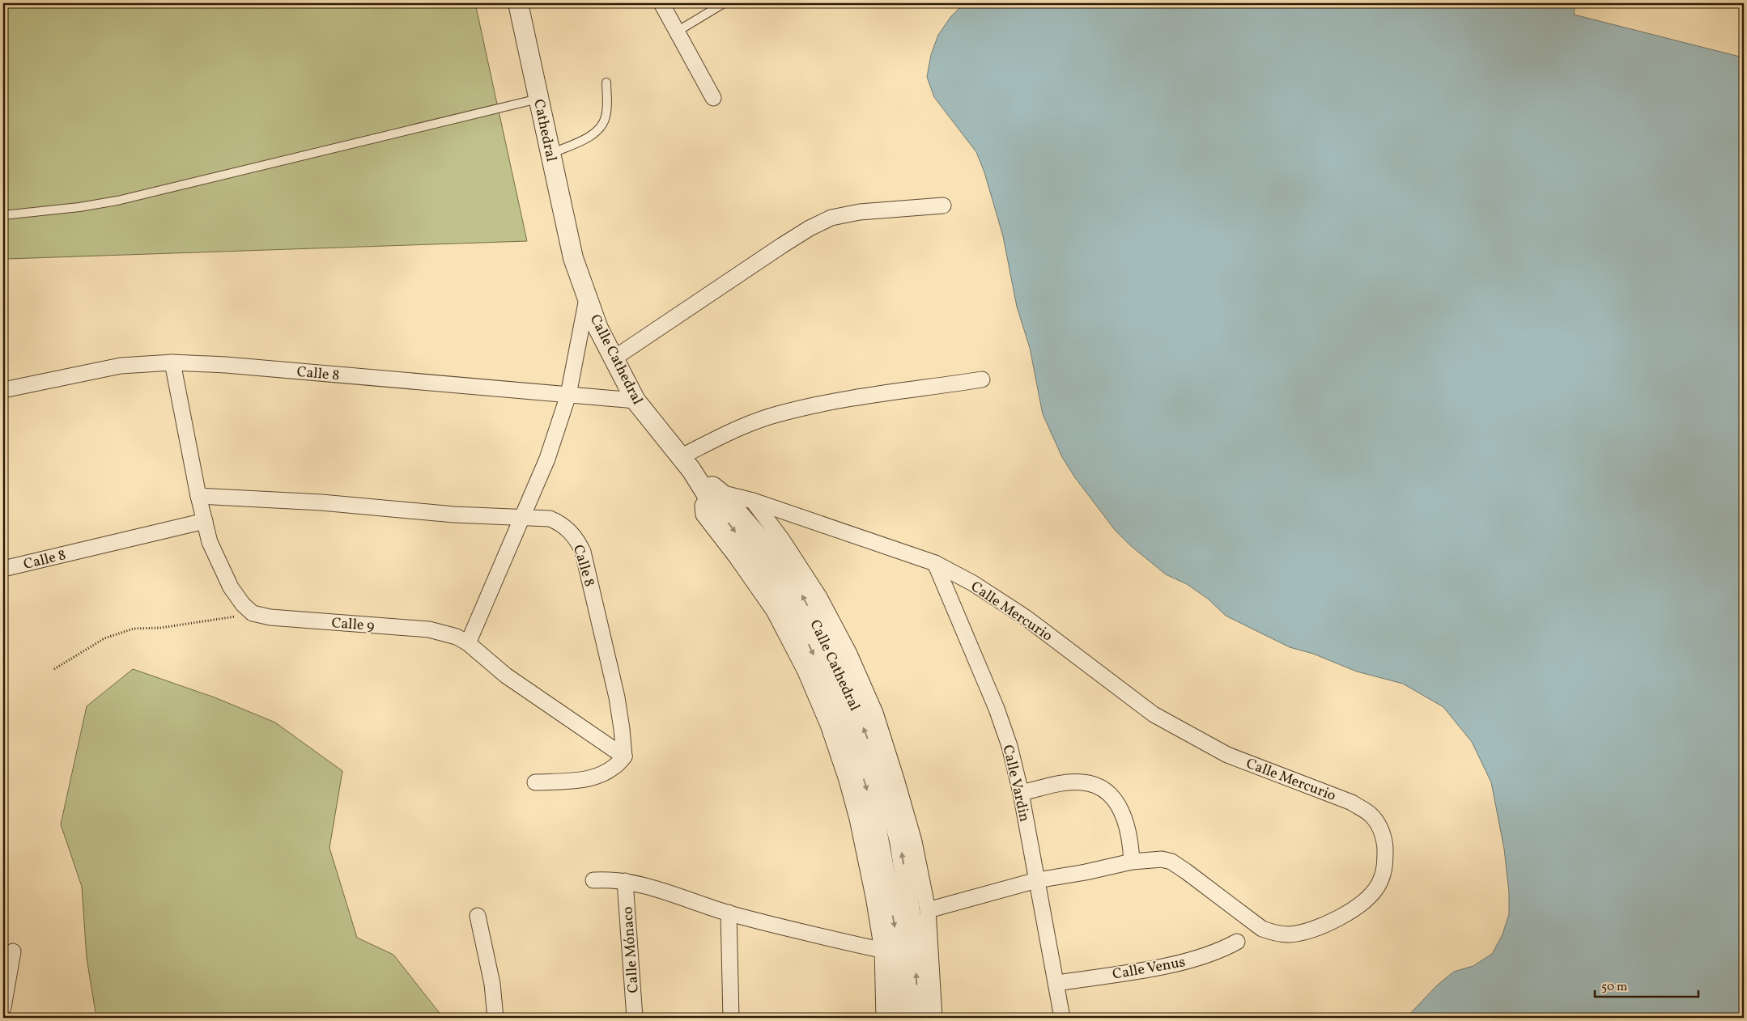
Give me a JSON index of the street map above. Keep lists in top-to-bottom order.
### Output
{
  "streets": {
    "street": [
      "Cathedral",
      "Calle Cathedral",
      "Calle 8",
      "Calle Mercurio",
      "Calle 9",
      "Calle Vardin",
      "Calle Mónaco",
      "Calle Venus"
    ]
  },
  "crossings": [
    ["Cathedral", "Calle Cathedral"],
    ["Calle Cathedral", "Calle 8"],
    ["Calle Cathedral", "Calle Mercurio"],
    ["Calle 8", "Calle 9"],
    ["Calle Mercurio", "Calle Vardin"],
    ["Calle Vardin", "Calle Venus"]
  ],
  "scale_bar": "50 m"
}
